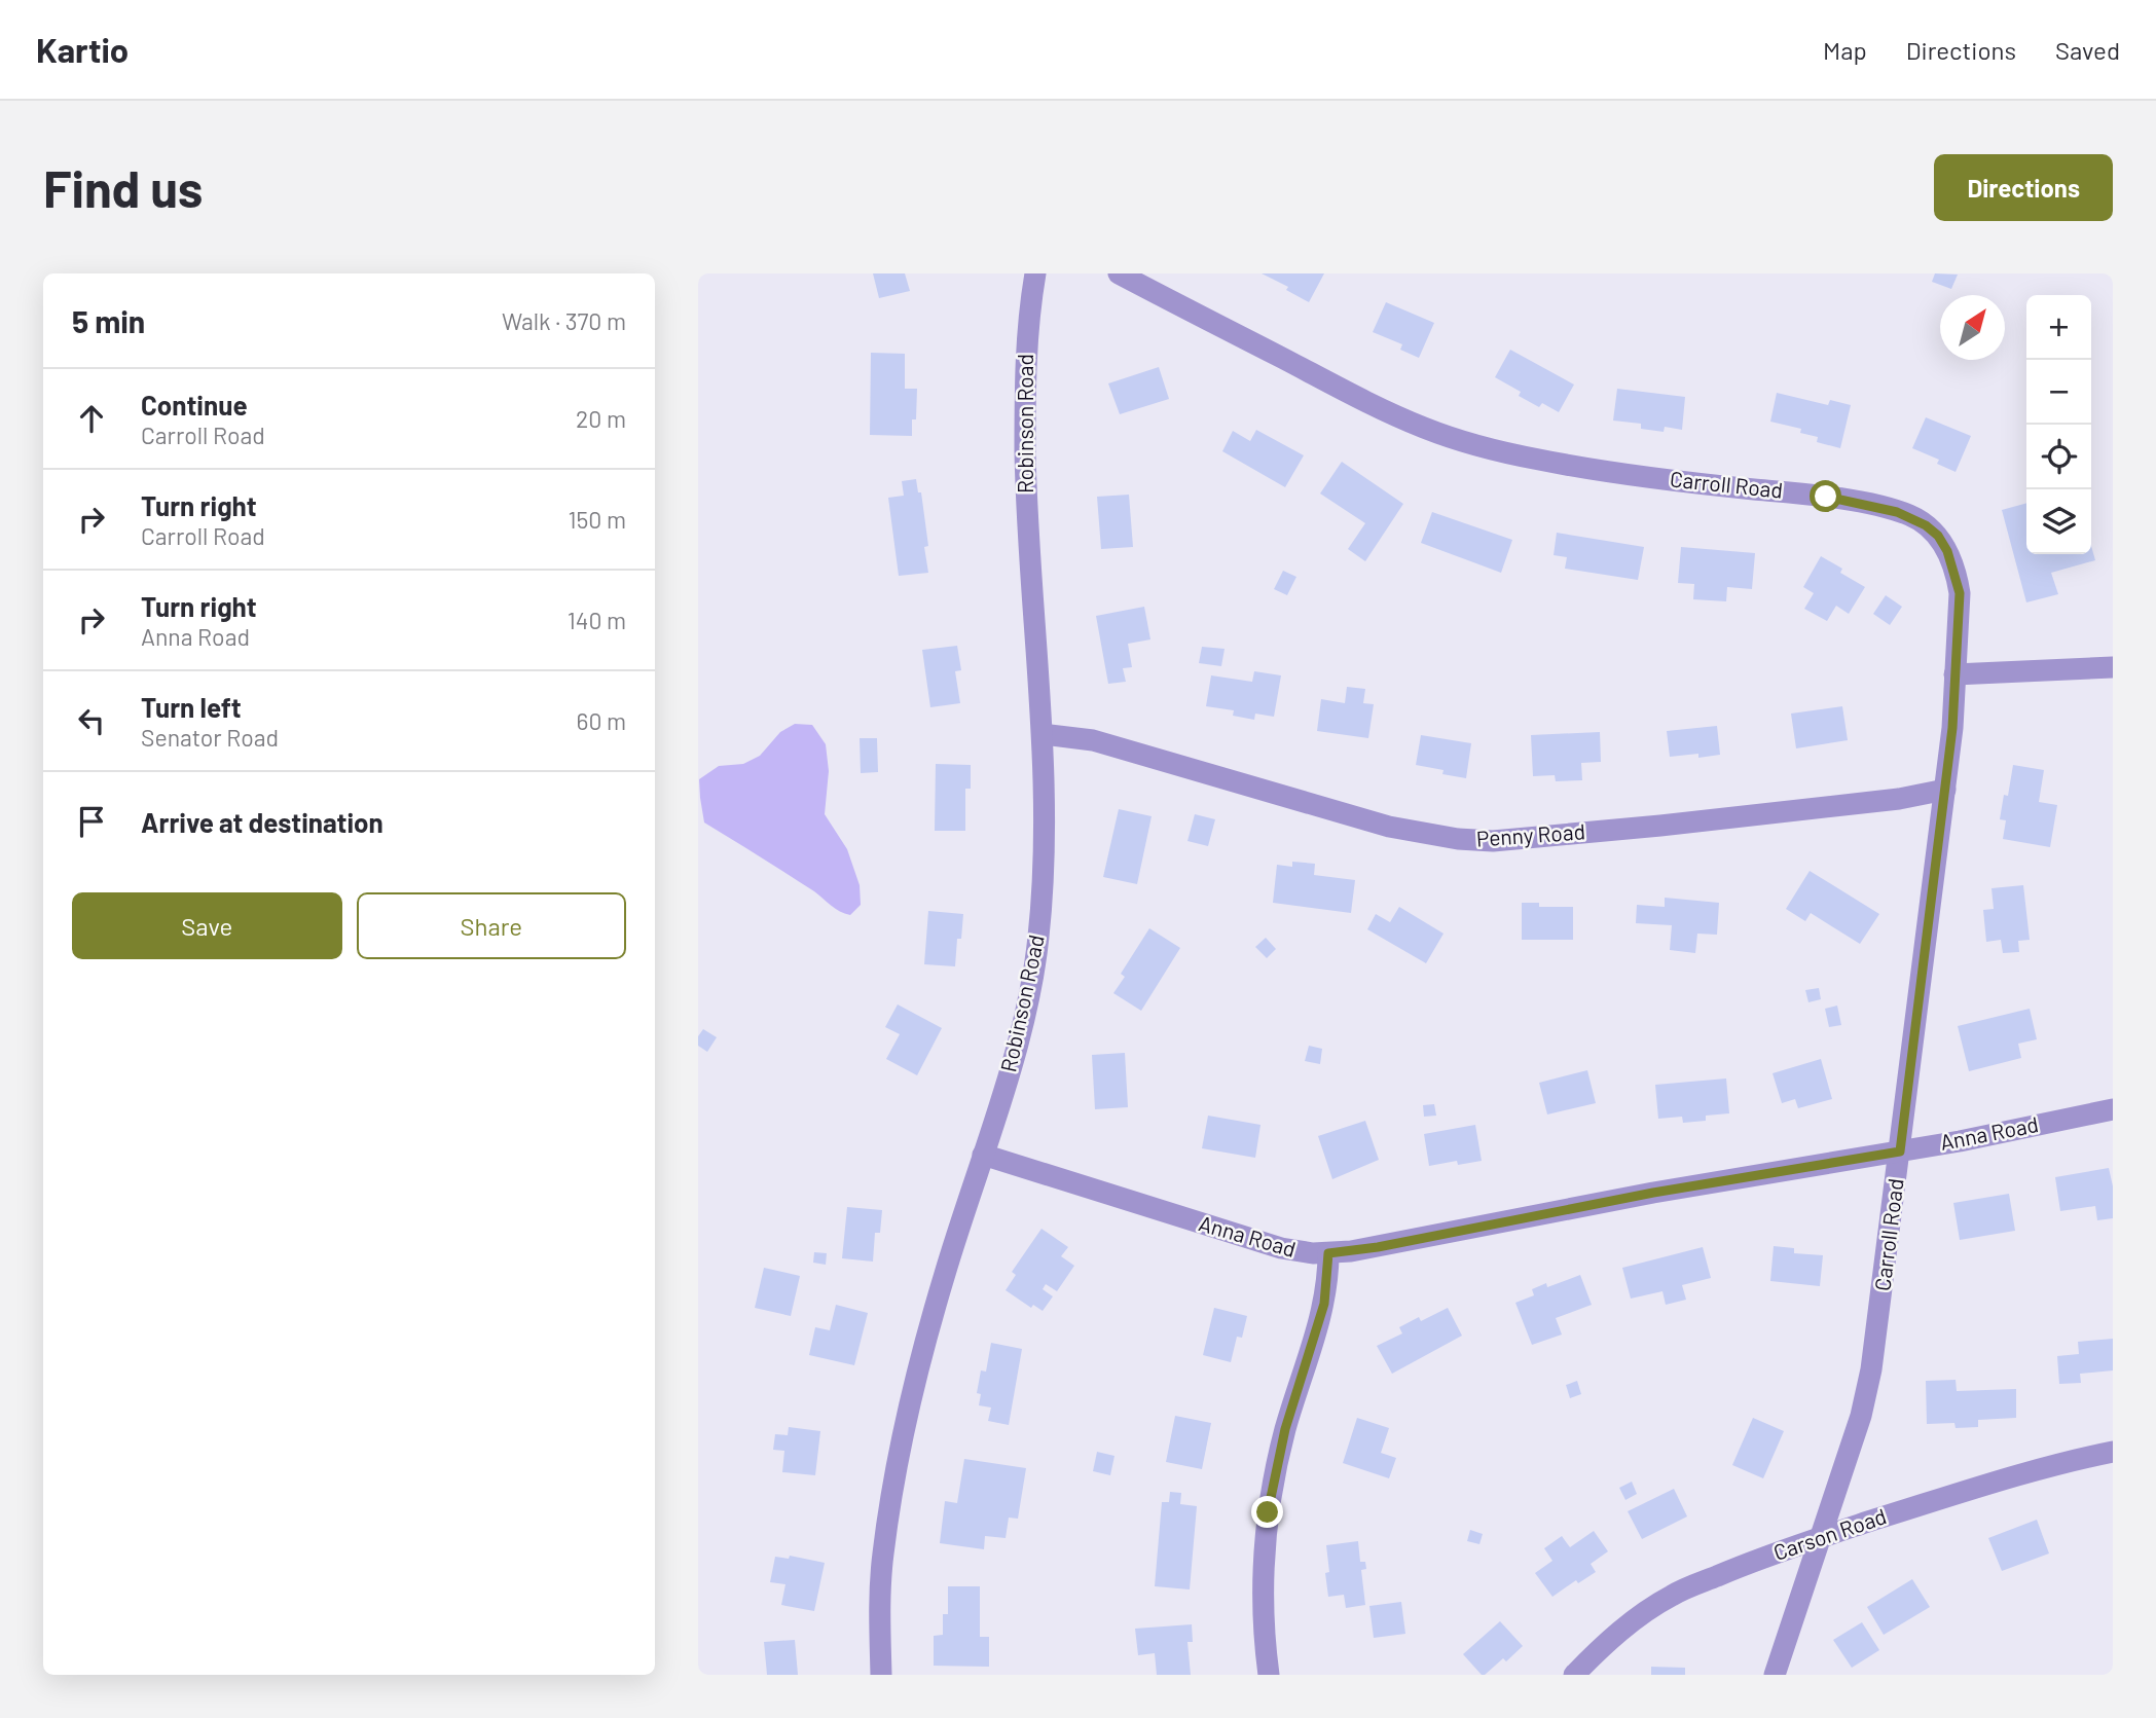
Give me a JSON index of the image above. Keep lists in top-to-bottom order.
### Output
{
  "streets": {
    "street": [
      "Robinson Road",
      "Carroll Road",
      "Penny Road",
      "Anna Road",
      "Carson Road"
    ]
  },
  "crossings": [
    ["Robinson Road", "Penny Road"],
    ["Robinson Road", "Anna Road"],
    ["Carroll Road", "Penny Road"],
    ["Carroll Road", "Anna Road"],
    ["Carroll Road", "Carson Road"]
  ],
  "north": "top right",
  "page": {
    "header": "Kartio",
    "nav": ["Map", "Directions", "Saved"],
    "buttons": [
      "Directions",
      ["Save", "Share"]
    ],
    "title": "Find us",
    "heading": ["5 min", "Walk · 370 m"],
    "map_buttons": ["+", "−"],
    "list": [
      ["Continue", "Carroll Road", "20 m"],
      ["Turn right", "Carroll Road", "150 m"],
      ["Turn right", "Anna Road", "140 m"],
      ["Turn left", "Senator Road", "60 m"],
      "Arrive at destination"
    ]
  }
}
